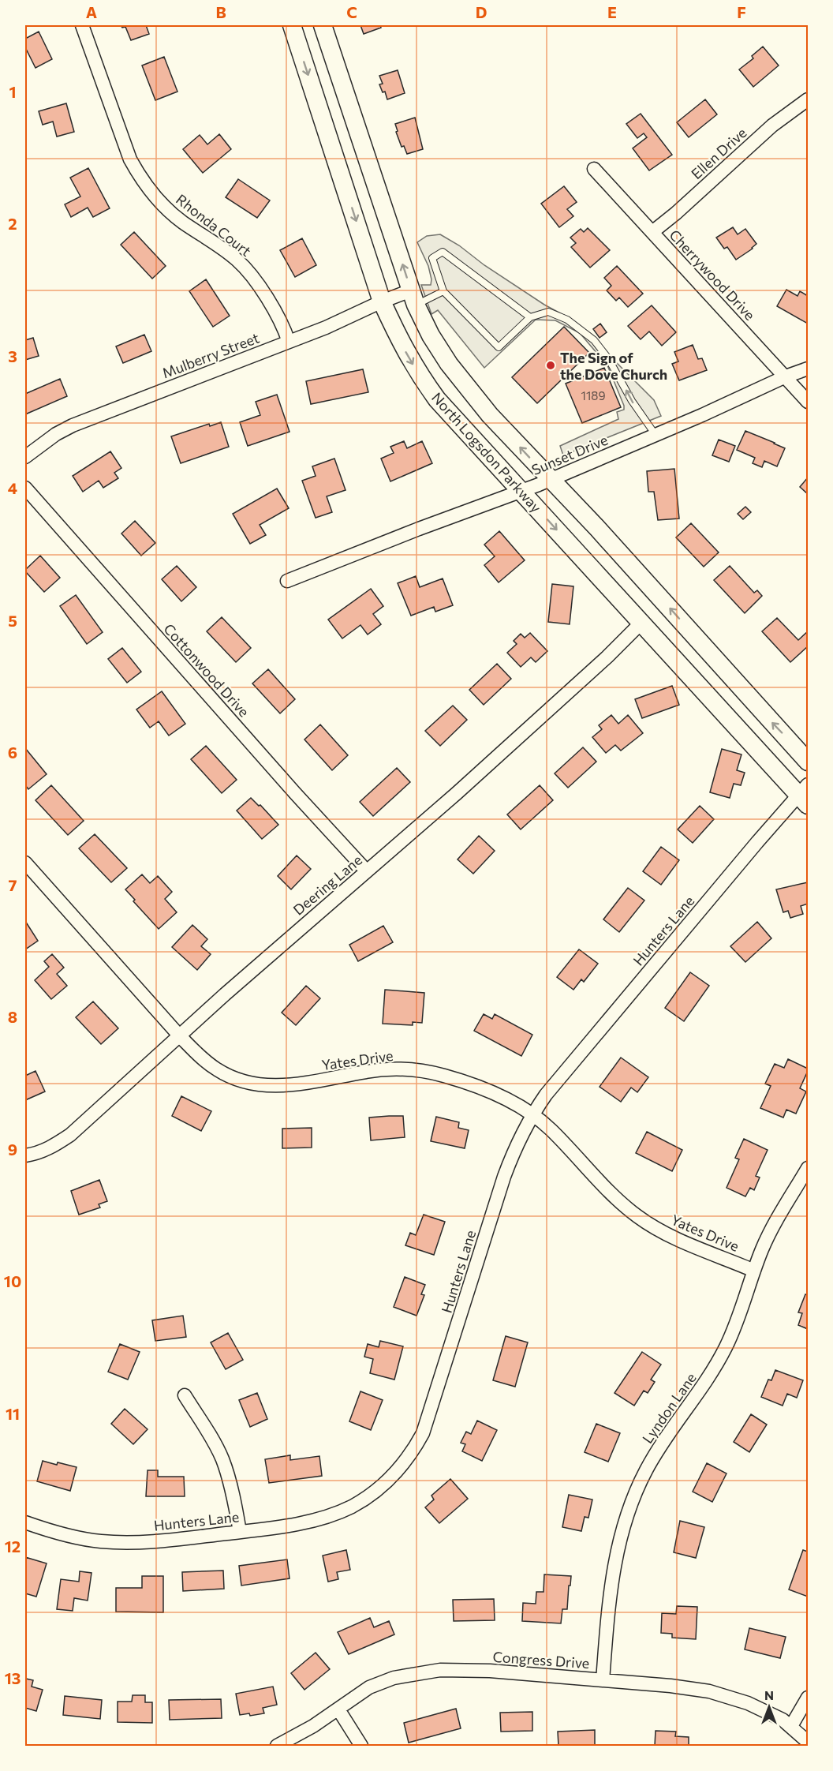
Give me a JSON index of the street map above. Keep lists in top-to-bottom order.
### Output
{
  "streets": {
    "main road": ["North Logsdon Parkway"],
    "street": [
      "Ellen Drive",
      "Rhonda Court",
      "Cherrywood Drive",
      "Mulberry Street",
      "Sunset Drive",
      "Cottonwood Drive",
      "Deering Lane",
      "Hunters Lane",
      "Yates Drive",
      "Lyndon Lane",
      "Congress Drive"
    ]
  },
  "crossings": [
    ["Ellen Drive", "Cherrywood Drive"],
    ["Rhonda Court", "Mulberry Street"],
    ["Cherrywood Drive", "Sunset Drive"],
    ["Mulberry Street", "North Logsdon Parkway"],
    ["North Logsdon Parkway", "Sunset Drive"],
    ["North Logsdon Parkway", "Deering Lane"],
    ["North Logsdon Parkway", "Hunters Lane"],
    ["Cottonwood Drive", "Deering Lane"],
    ["Deering Lane", "Yates Drive"],
    ["Hunters Lane", "Yates Drive"],
    ["Yates Drive", "Lyndon Lane"],
    ["Lyndon Lane", "Congress Drive"]
  ],
  "places": ["The Sign of the Dove Church"],
  "house_numbers": ["1189"],
  "north": "top",
  "grid": {
    "columns": [
      "A",
      "B",
      "C",
      "D",
      "E",
      "F"
    ],
    "rows": [
      "1",
      "2",
      "3",
      "4",
      "5",
      "6",
      "7",
      "8",
      "9",
      "10",
      "11",
      "12",
      "13"
    ]
  }
}
